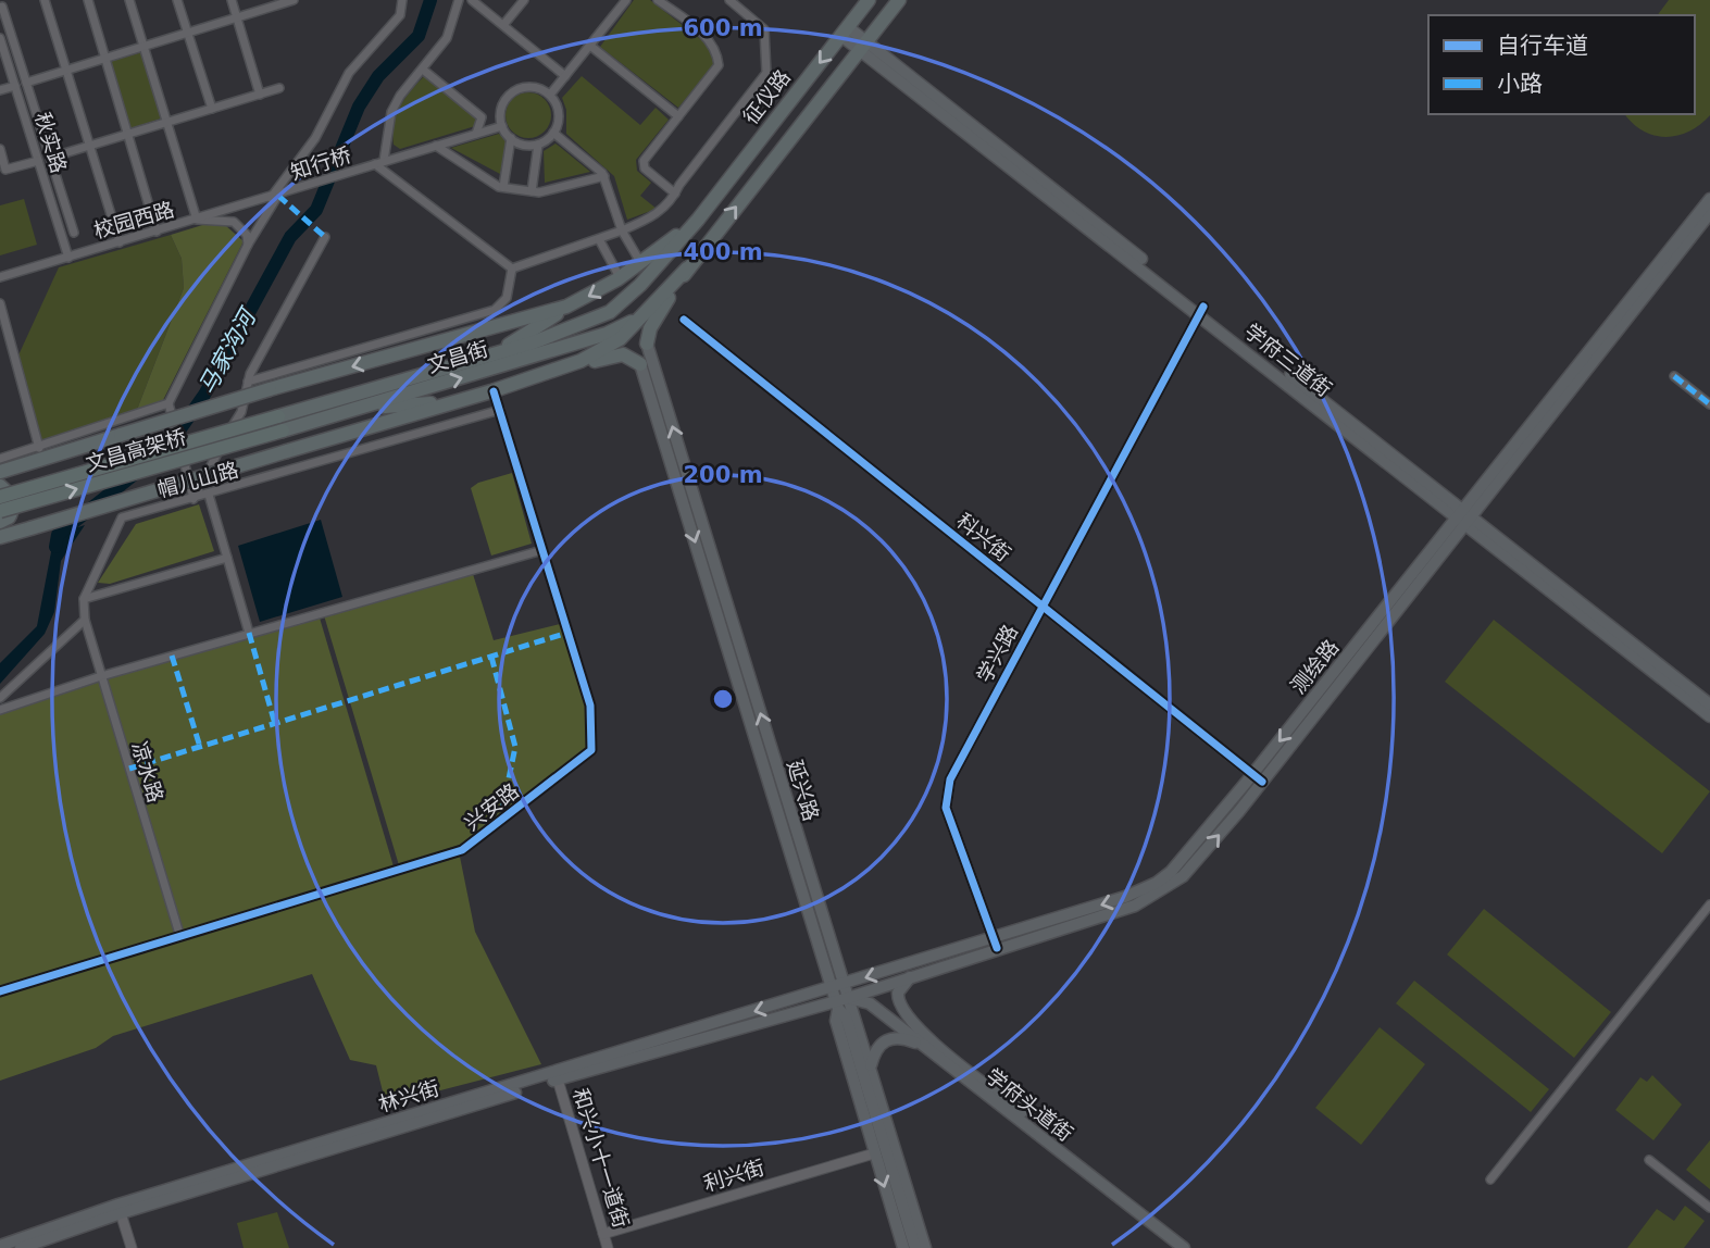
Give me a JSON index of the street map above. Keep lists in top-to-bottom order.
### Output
{
  "streets": {
    "highway": ["文昌高架桥"],
    "main road": [
      "征仪路",
      "文昌街",
      "学府三道街",
      "测绘路",
      "延兴路",
      "林兴街",
      "学府头道街"
    ],
    "street": [
      "秋实路",
      "知行桥",
      "校园西路",
      "帽儿山路",
      "科兴街",
      "学兴路",
      "凉水路",
      "兴安路",
      "和兴小十一道街",
      "利兴街"
    ]
  },
  "crossings": [
    ["征仪路", "文昌街"],
    ["征仪路", "学府三道街"],
    ["秋实路", "校园西路"],
    ["知行桥", "校园西路"],
    ["文昌街", "文昌高架桥"],
    ["学府三道街", "学兴路"],
    ["学府三道街", "测绘路"],
    ["帽儿山路", "凉水路"],
    ["帽儿山路", "兴安路"],
    ["科兴街", "学兴路"],
    ["科兴街", "测绘路"],
    ["学兴路", "测绘路"],
    ["测绘路", "延兴路"],
    ["测绘路", "林兴街"],
    ["测绘路", "学府头道街"],
    ["凉水路", "兴安路"],
    ["延兴路", "林兴街"],
    ["延兴路", "学府头道街"],
    ["延兴路", "利兴街"],
    ["林兴街", "和兴小十一道街"],
    ["和兴小十一道街", "利兴街"]
  ],
  "water": ["马家沟河"],
  "legend": ["自行车道", "小路"],
  "rings": ["600 m", "400 m", "200 m"]
}
